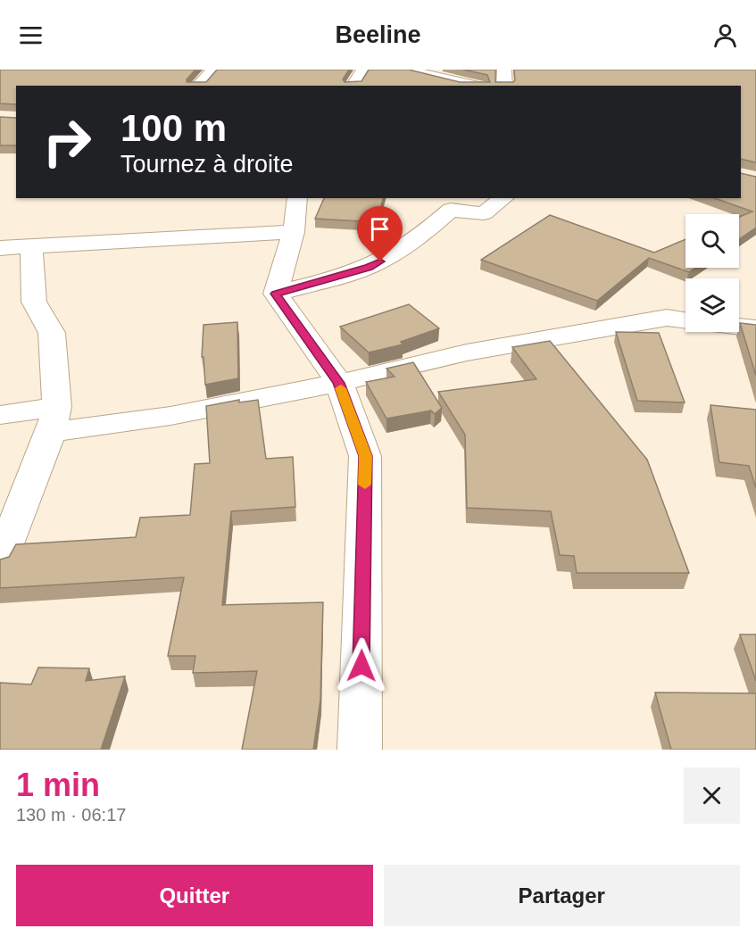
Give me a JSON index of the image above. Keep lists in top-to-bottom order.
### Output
{
  "page": {
    "header": "Beeline",
    "turn": ["100 m", "Tournez à droite"],
    "heading": ["1 min", "130 m · 06:17"],
    "buttons": ["Quitter", "Partager"]
  }
}
